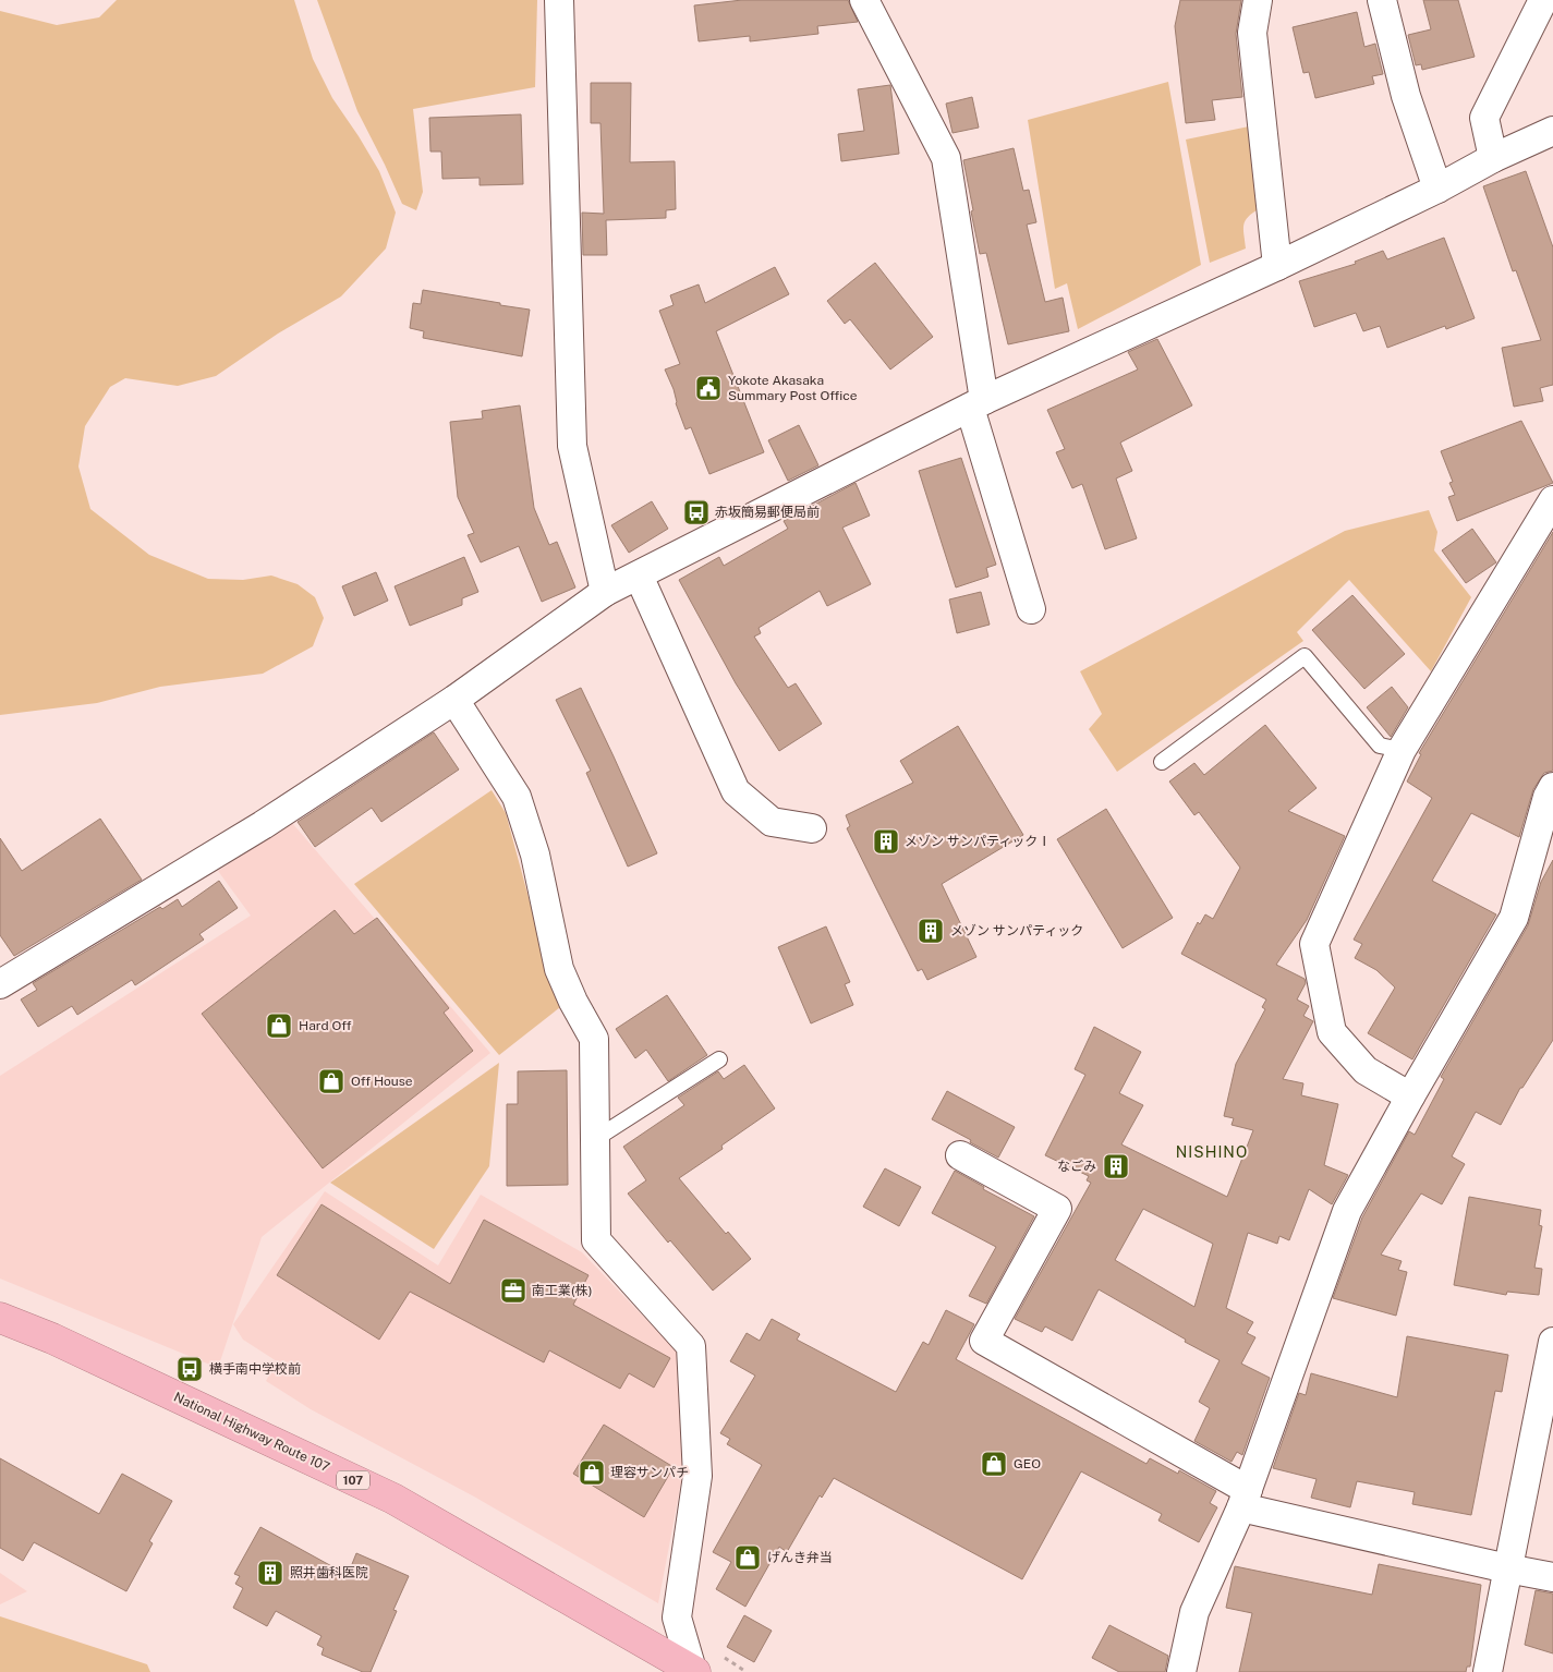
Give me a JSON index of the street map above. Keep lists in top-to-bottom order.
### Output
{
  "streets": {
    "highway": ["National Highway Route 107", "107"]
  },
  "districts": ["NISHINO"],
  "places": {
    "public building": ["Yokote Akasaka Summary Post Office"],
    "bus stop": ["赤坂簡易郵便局前", "横手南中学校前"],
    "building": [
      "メゾン サンパティックⅠ",
      "メゾン サンパティック",
      "なごみ",
      "照井歯科医院"
    ],
    "shop": [
      "Hard Off",
      "Off House",
      "GEO",
      "理容サンパチ",
      "げんき弁当"
    ],
    "office": ["南工業(株)"]
  }
}
